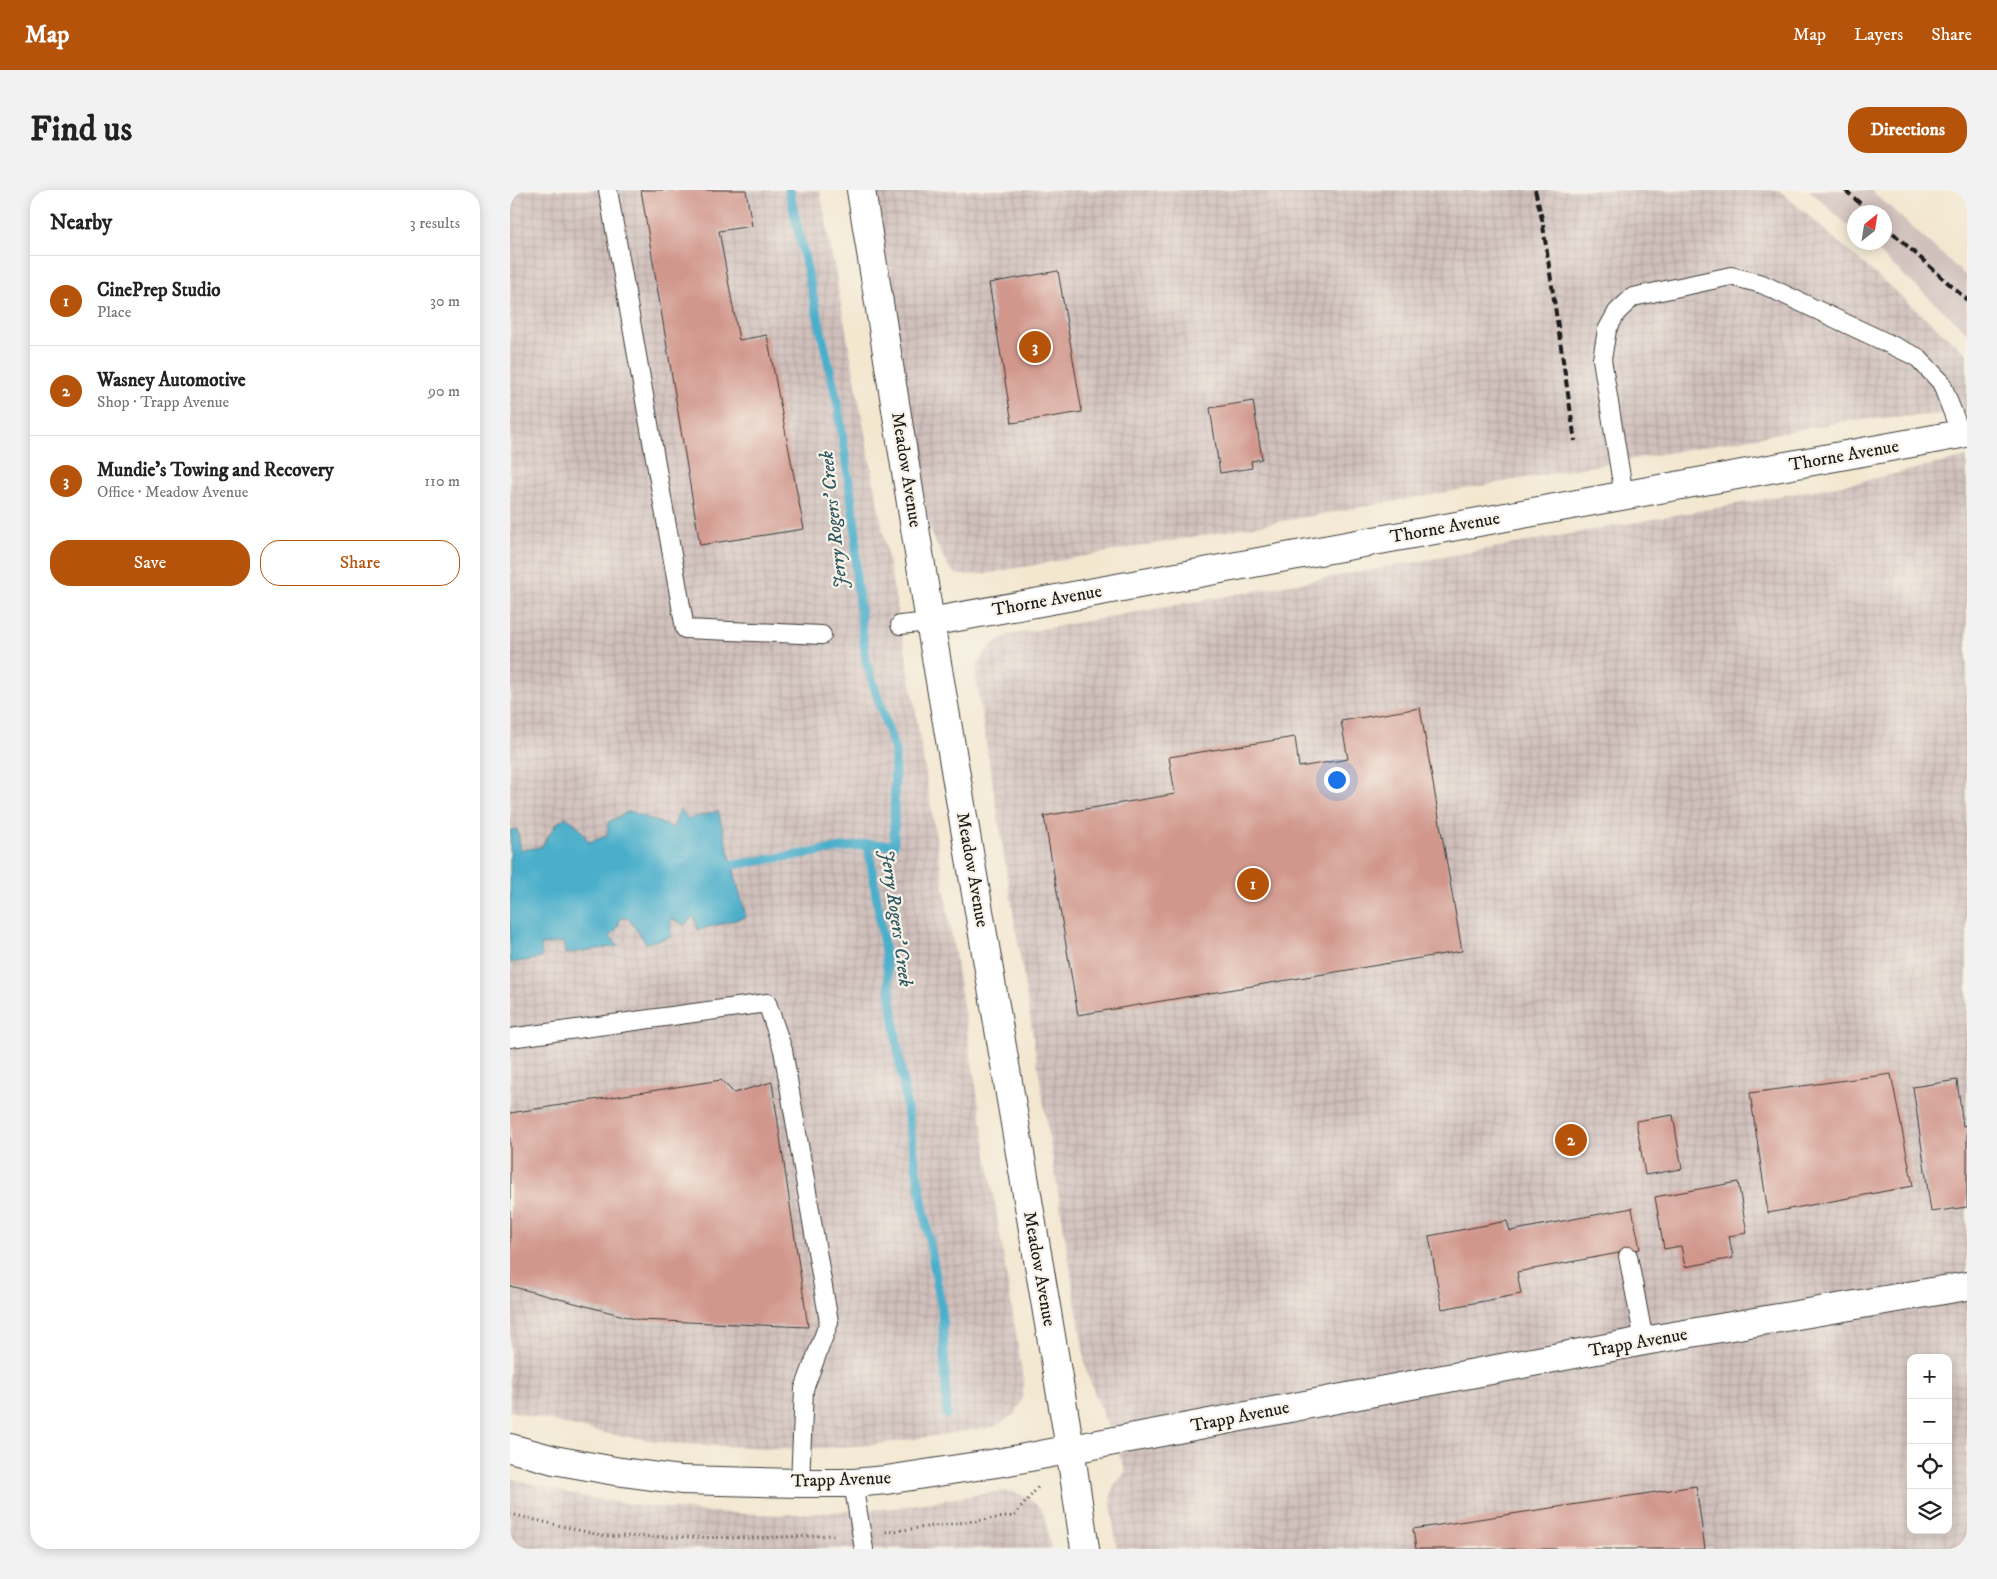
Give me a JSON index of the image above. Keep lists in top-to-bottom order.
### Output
{
  "streets": {
    "street": ["Thorne Avenue", "Meadow Avenue", "Trapp Avenue"]
  },
  "crossings": [
    ["Thorne Avenue", "Meadow Avenue"],
    ["Meadow Avenue", "Trapp Avenue"]
  ],
  "water": ["Jerry Rogers' Creek"],
  "north": "top right",
  "page": {
    "header": "Map",
    "nav": ["Map", "Layers", "Share"],
    "buttons": [
      "Directions",
      ["Save", "Share"]
    ],
    "title": "Find us",
    "heading": ["Nearby", "3 results"],
    "list": [
      {
        "mark": "1",
        "name": "CinePrep Studio",
        "note": "Place",
        "value": "30 m"
      },
      {
        "mark": "2",
        "name": "Wasney Automotive",
        "note": "Shop · Trapp Avenue",
        "value": "90 m"
      },
      {
        "mark": "3",
        "name": "Mundie's Towing and Recovery",
        "note": "Office · Meadow Avenue",
        "value": "110 m"
      }
    ],
    "pins": ["3", "1", "2"],
    "map_buttons": ["+", "−"]
  }
}
